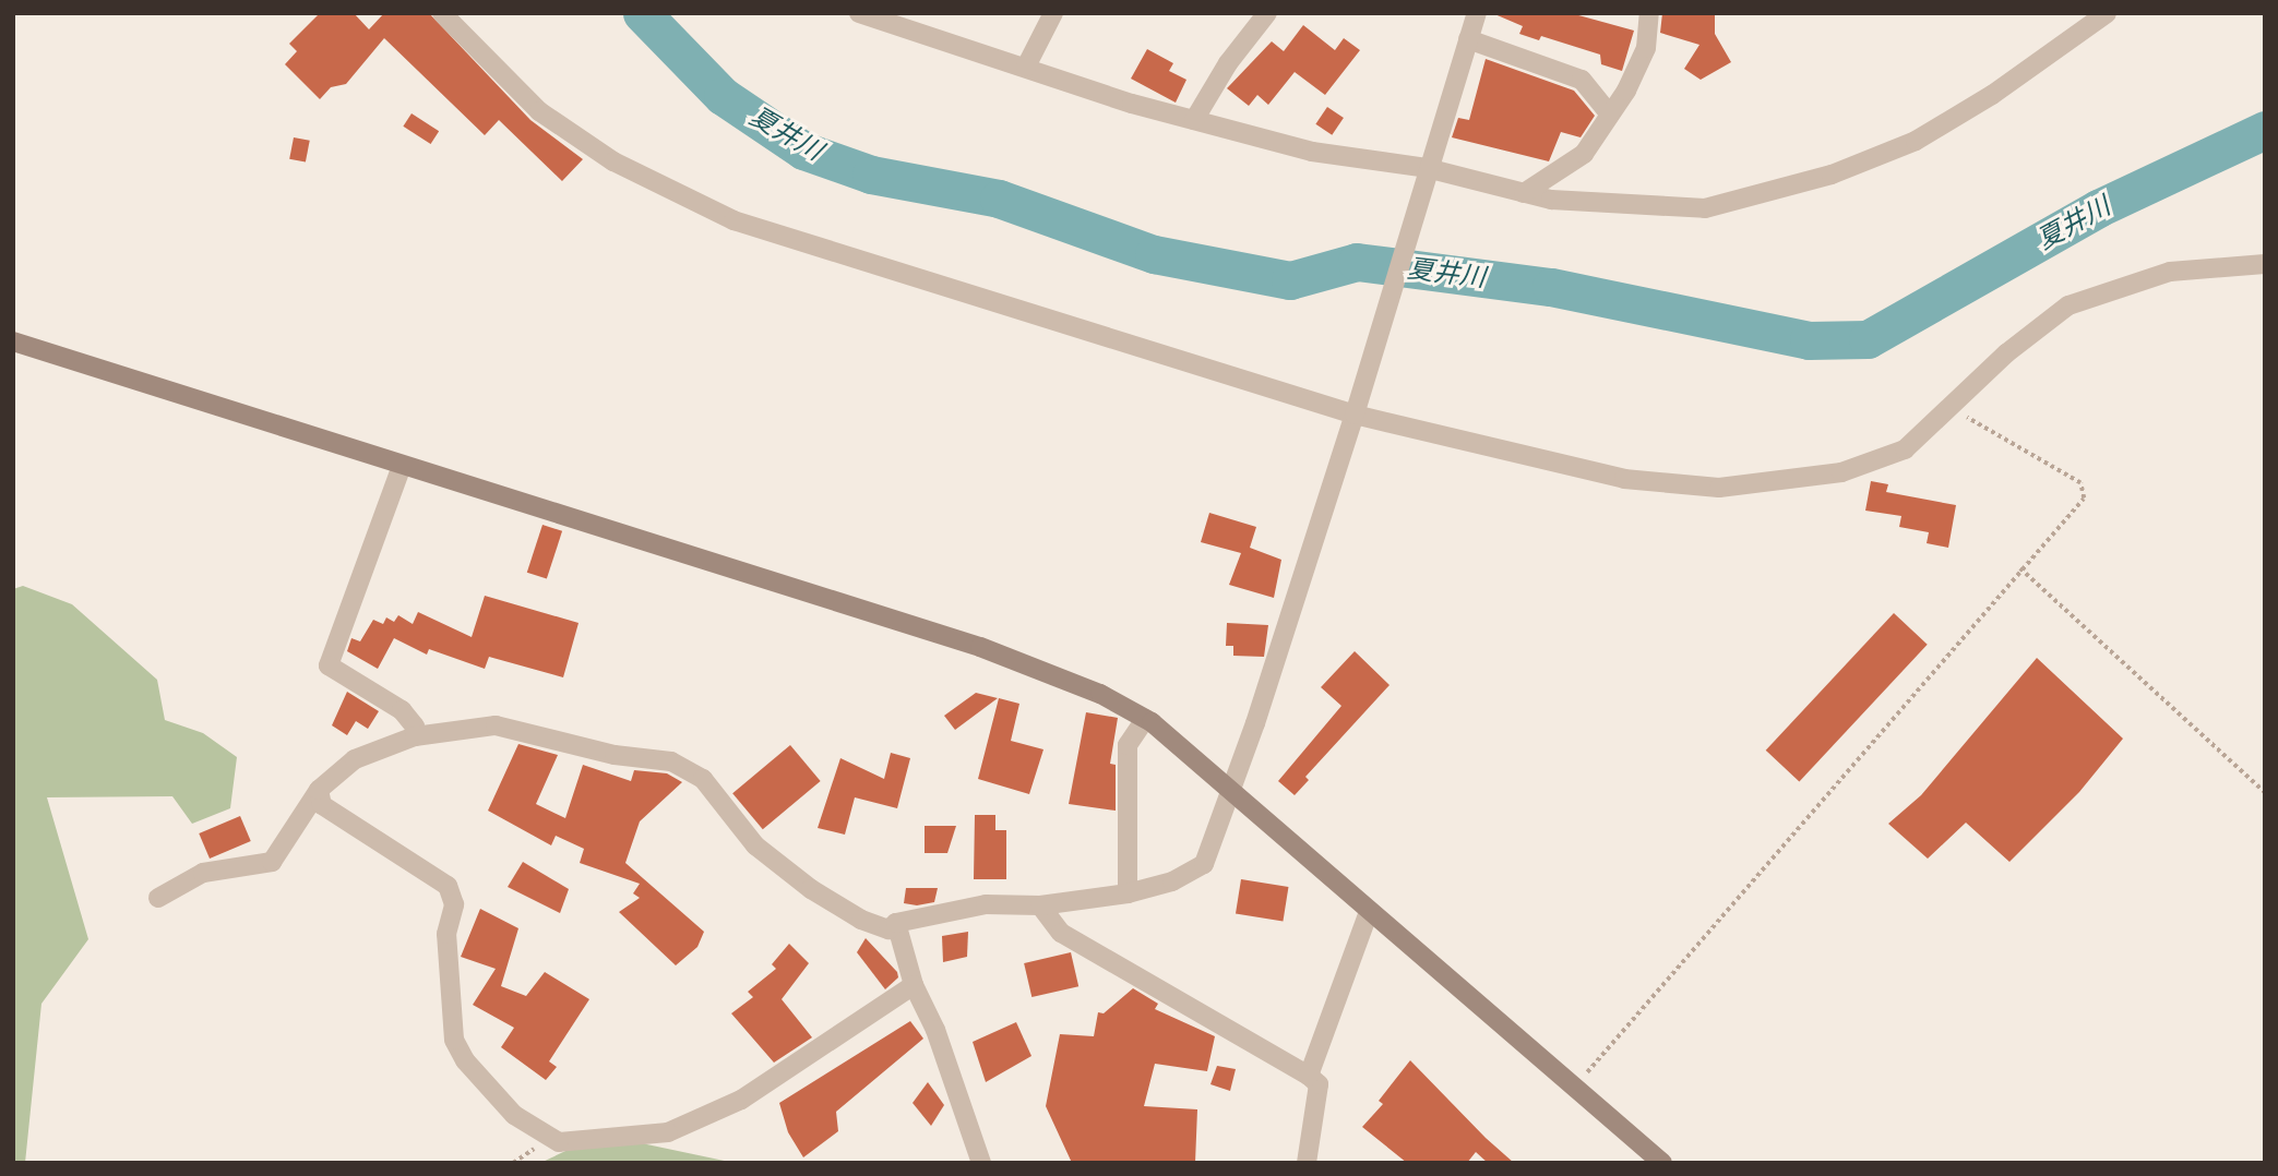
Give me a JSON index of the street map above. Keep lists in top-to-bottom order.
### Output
{
  "water": ["夏井川"]
}
